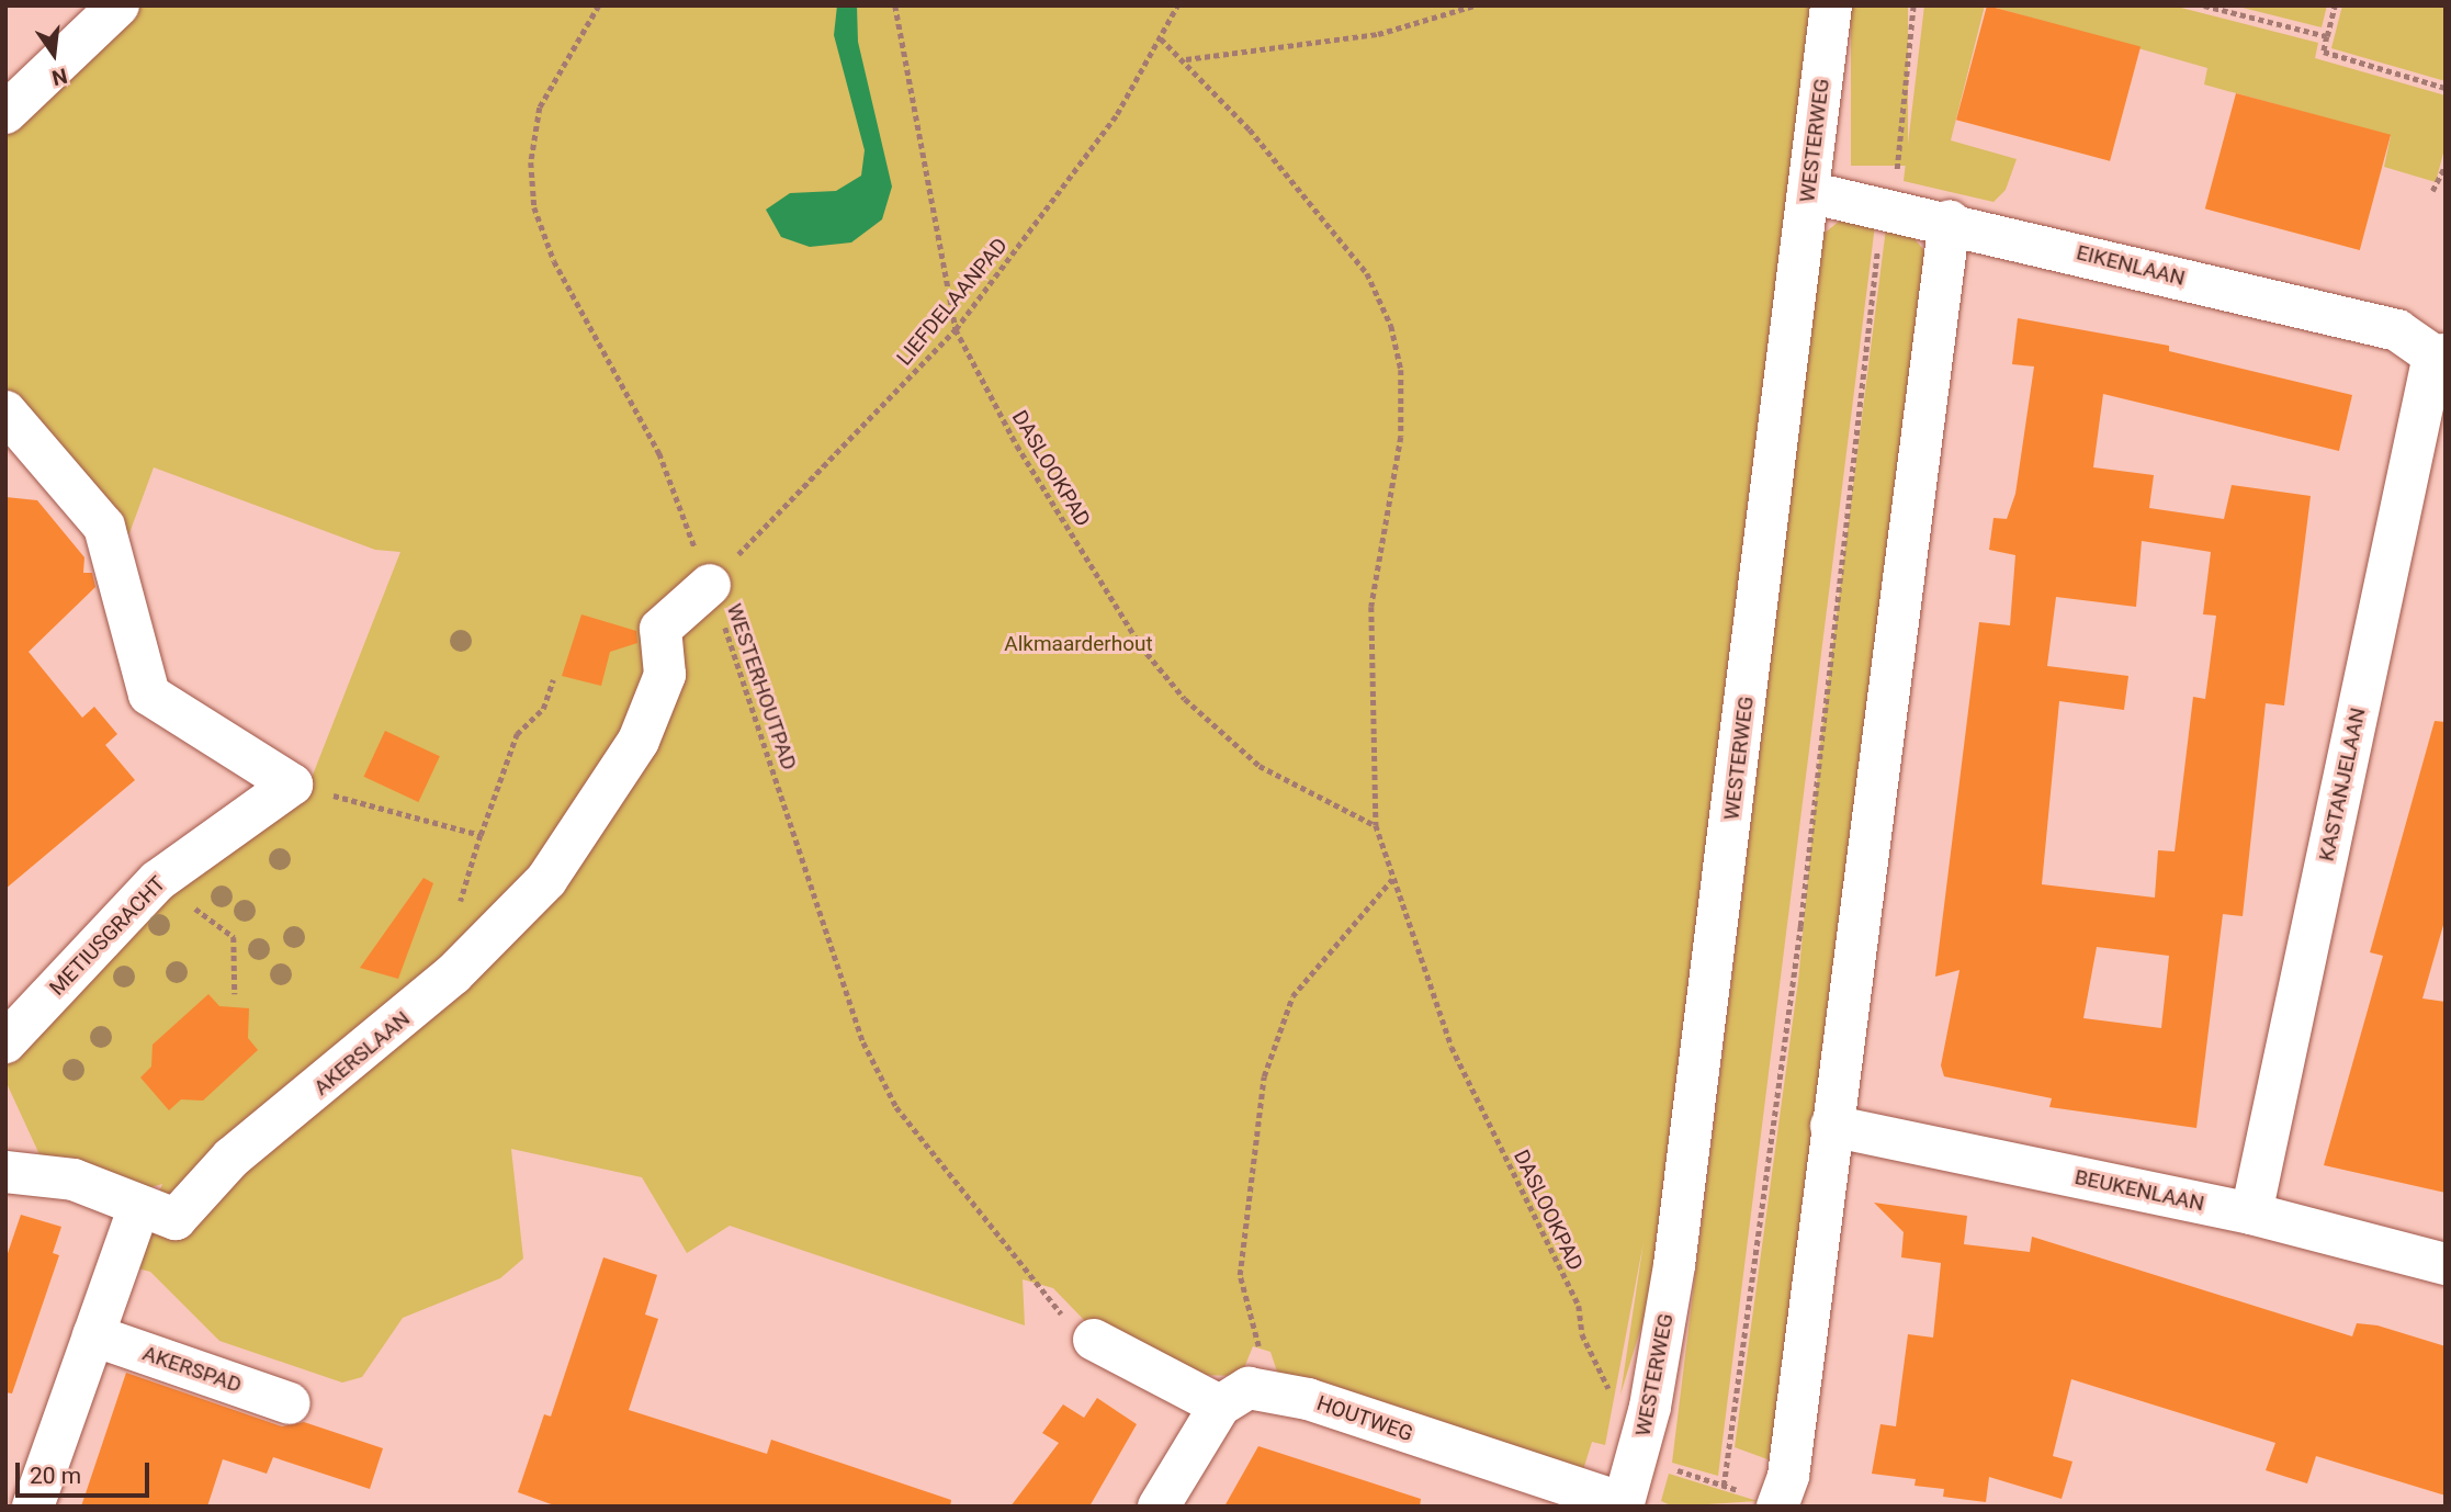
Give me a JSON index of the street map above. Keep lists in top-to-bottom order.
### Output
{
  "streets": {
    "street": [
      "WESTERWEG",
      "EIKENLAAN",
      "KASTANJELAAN",
      "METIUSGRACHT",
      "AKERSLAAN",
      "BEUKENLAAN",
      "AKERSPAD",
      "HOUTWEG"
    ],
    "path": ["LIEFDELAANPAD", "DASLOOKPAD", "WESTERHOUTPAD"]
  },
  "crossings": [
    ["WESTERWEG", "EIKENLAAN"],
    ["WESTERWEG", "HOUTWEG"],
    ["EIKENLAAN", "KASTANJELAAN"],
    ["LIEFDELAANPAD", "DASLOOKPAD"],
    ["LIEFDELAANPAD", "WESTERHOUTPAD"],
    ["LIEFDELAANPAD", "AKERSLAAN"],
    ["WESTERHOUTPAD", "AKERSLAAN"],
    ["WESTERHOUTPAD", "HOUTWEG"],
    ["KASTANJELAAN", "BEUKENLAAN"]
  ],
  "parks": ["Alkmaarderhout"],
  "scale_bar": "20 m",
  "north": "bottom"
}
